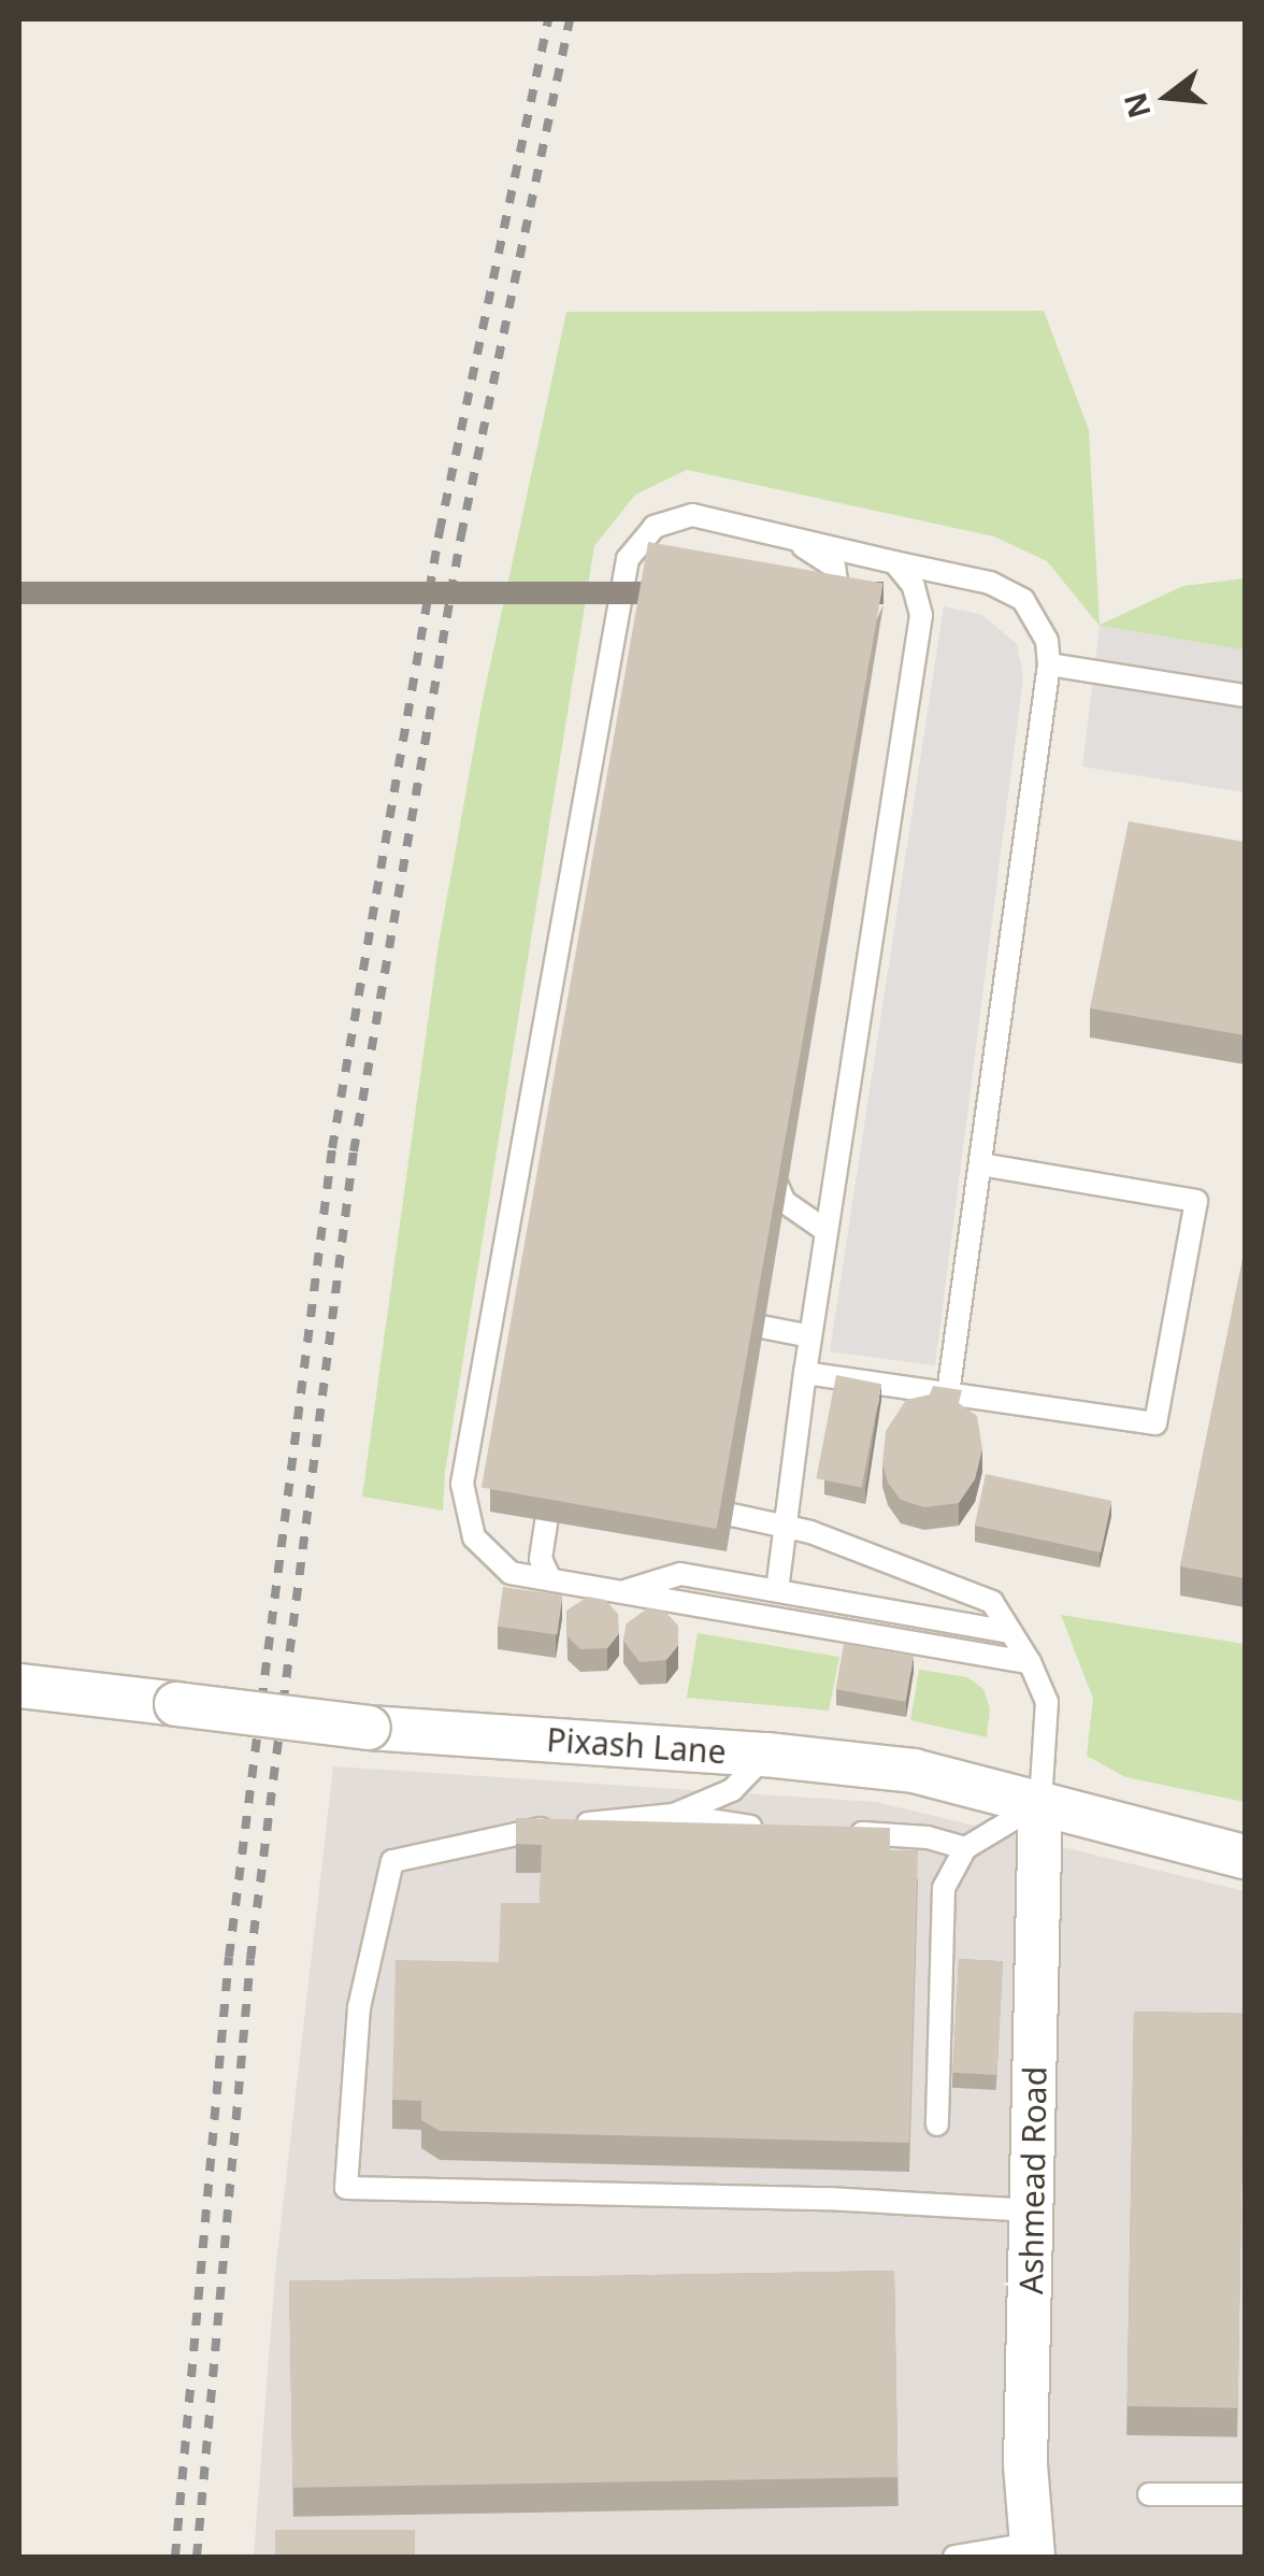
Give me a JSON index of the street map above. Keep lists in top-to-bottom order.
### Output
{
  "streets": {
    "street": ["Pixash Lane", "Ashmead Road"]
  },
  "crossings": [
    ["Pixash Lane", "Ashmead Road"]
  ],
  "north": "left"
}
